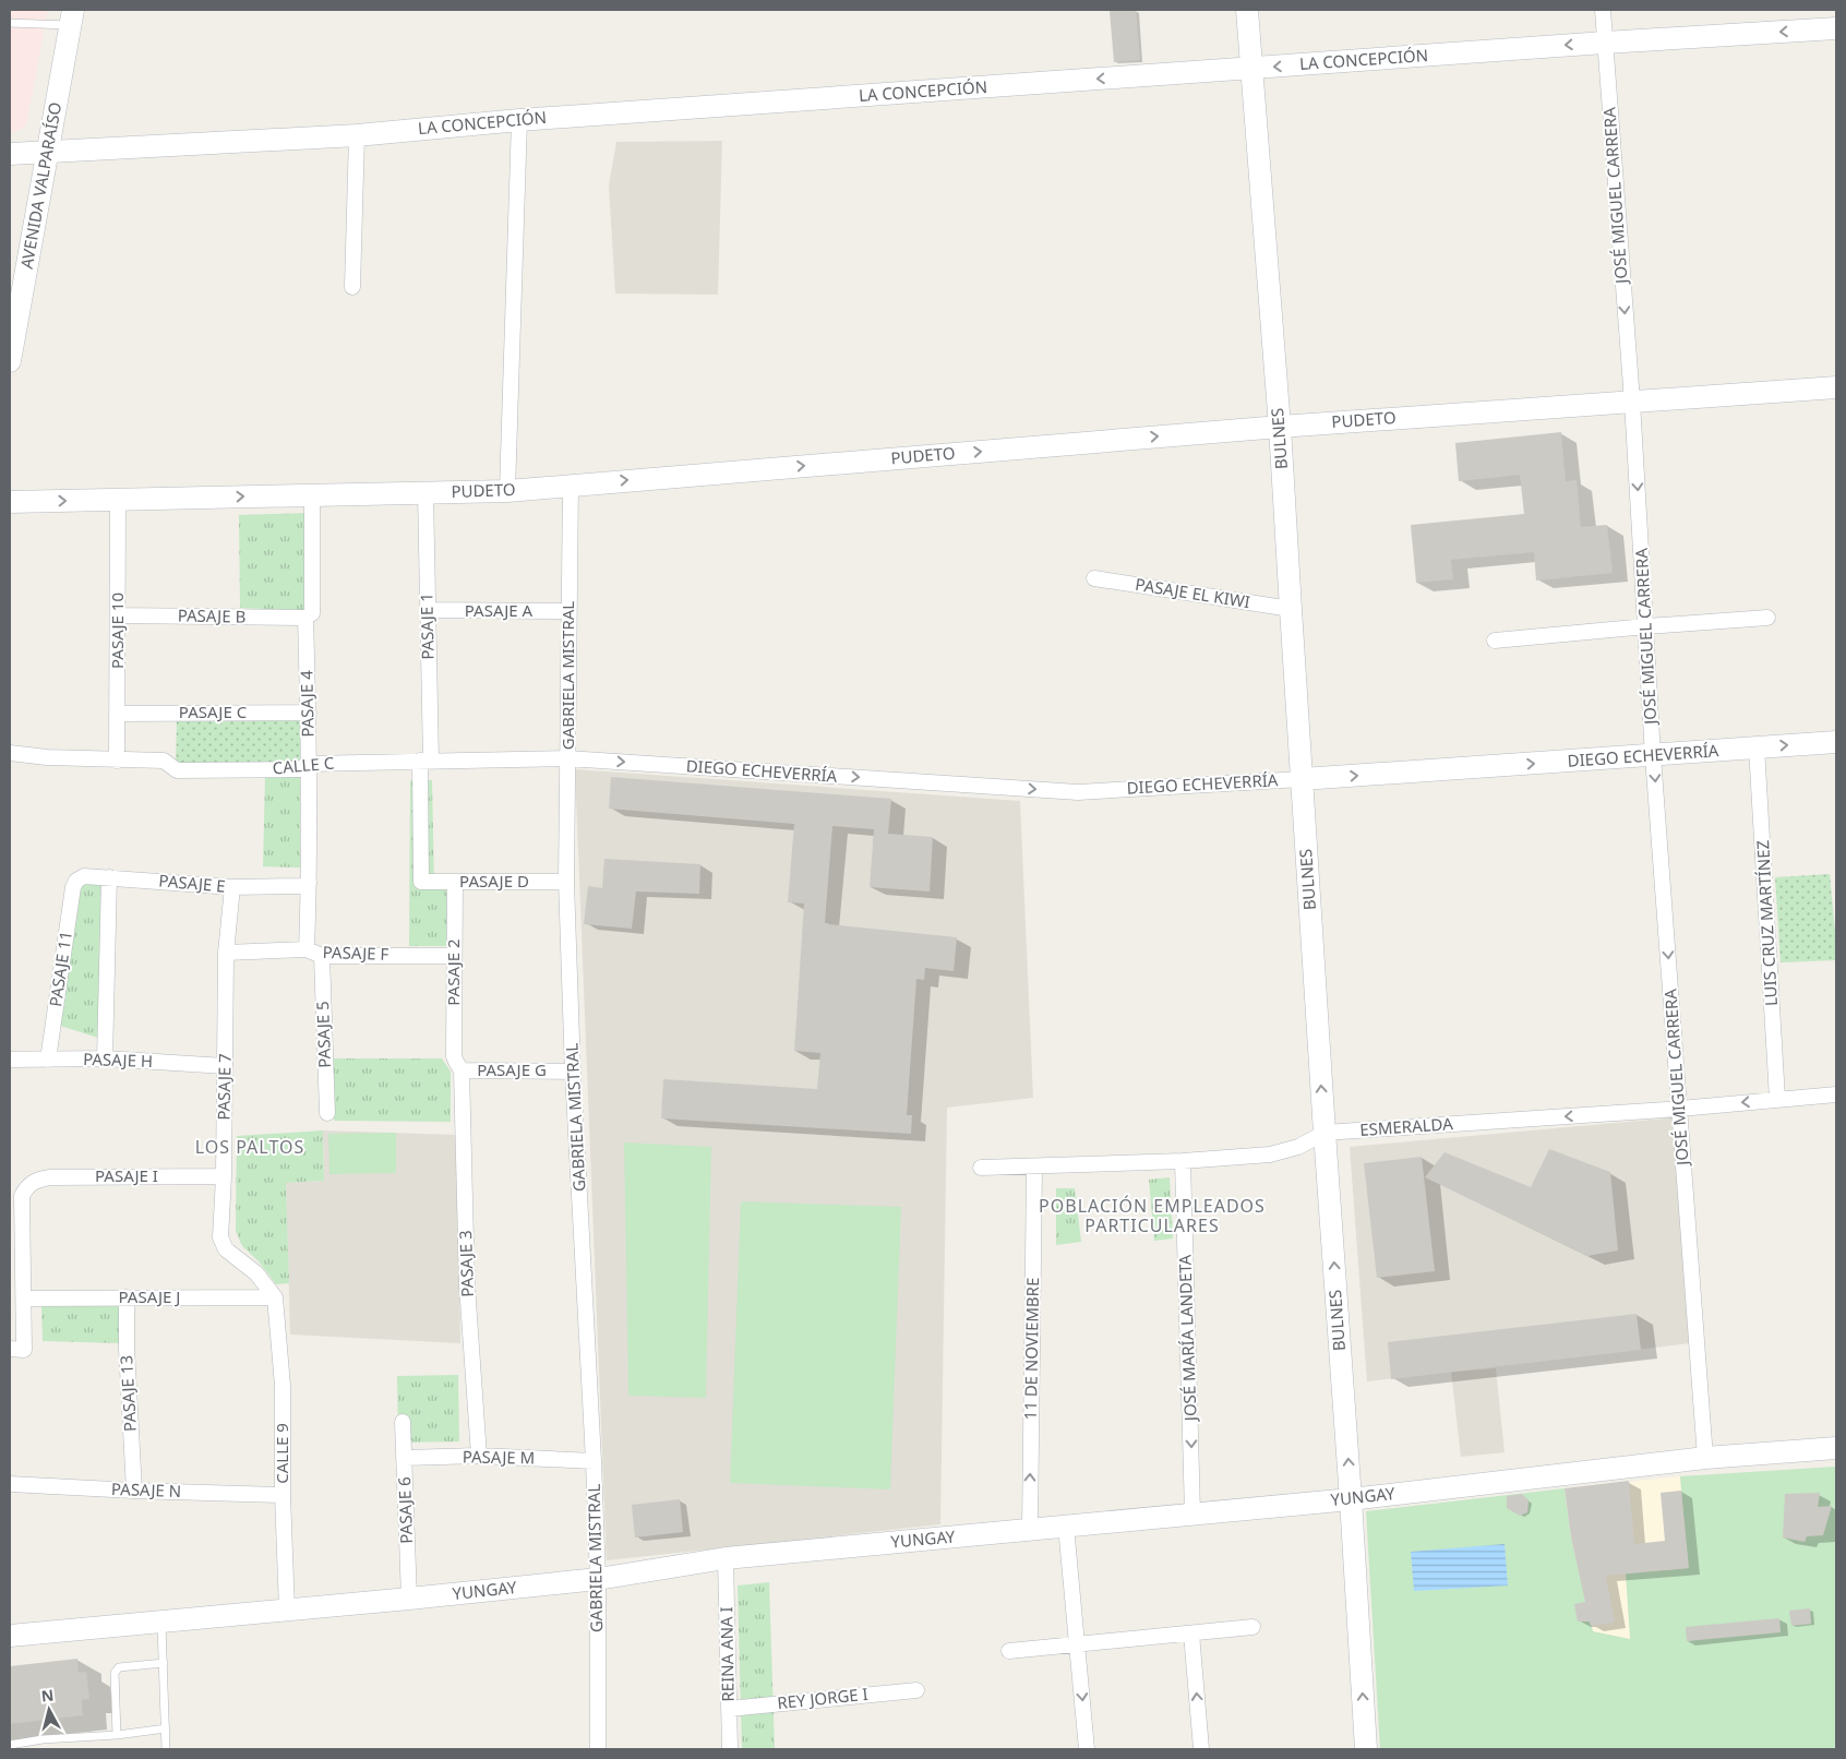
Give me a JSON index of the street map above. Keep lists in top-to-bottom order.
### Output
{
  "streets": {
    "street": [
      "LA CONCEPCIÓN",
      "AVENIDA VALPARAÍSO",
      "JOSÉ MIGUEL CARRERA",
      "PUDETO",
      "BULNES",
      "PASAJE EL KIWI",
      "PASAJE A",
      "PASAJE B",
      "PASAJE 1",
      "PASAJE 10",
      "GABRIELA MISTRAL",
      "PASAJE 4",
      "PASAJE C",
      "DIEGO ECHEVERRÍA",
      "CALLE C",
      "PASAJE D",
      "PASAJE E",
      "LUIS CRUZ MARTÍNEZ",
      "PASAJE F",
      "PASAJE 11",
      "PASAJE 2",
      "PASAJE 5",
      "PASAJE H",
      "PASAJE G",
      "PASAJE 7",
      "ESMERALDA",
      "PASAJE I",
      "PASAJE 3",
      "PASAJE J",
      "JOSÉ MARÍA LANDETA",
      "11 DE NOVIEMBRE",
      "PASAJE 13",
      "CALLE 9",
      "PASAJE M",
      "PASAJE N",
      "YUNGAY",
      "PASAJE 6",
      "REINA ANA I",
      "REY JORGE I"
    ]
  },
  "crossings": [
    ["LA CONCEPCIÓN", "AVENIDA VALPARAÍSO"],
    ["LA CONCEPCIÓN", "JOSÉ MIGUEL CARRERA"],
    ["LA CONCEPCIÓN", "BULNES"],
    ["JOSÉ MIGUEL CARRERA", "PUDETO"],
    ["JOSÉ MIGUEL CARRERA", "DIEGO ECHEVERRÍA"],
    ["JOSÉ MIGUEL CARRERA", "ESMERALDA"],
    ["JOSÉ MIGUEL CARRERA", "YUNGAY"],
    ["PUDETO", "BULNES"],
    ["PUDETO", "PASAJE 1"],
    ["PUDETO", "PASAJE 10"],
    ["PUDETO", "GABRIELA MISTRAL"],
    ["PUDETO", "PASAJE 4"],
    ["BULNES", "PASAJE EL KIWI"],
    ["BULNES", "DIEGO ECHEVERRÍA"],
    ["BULNES", "ESMERALDA"],
    ["BULNES", "YUNGAY"],
    ["PASAJE A", "PASAJE 1"],
    ["PASAJE A", "GABRIELA MISTRAL"],
    ["PASAJE B", "PASAJE 10"],
    ["PASAJE B", "PASAJE 4"],
    ["PASAJE 1", "CALLE C"],
    ["PASAJE 1", "PASAJE D"],
    ["PASAJE 10", "PASAJE C"],
    ["PASAJE 10", "CALLE C"],
    ["GABRIELA MISTRAL", "DIEGO ECHEVERRÍA"],
    ["GABRIELA MISTRAL", "CALLE C"],
    ["GABRIELA MISTRAL", "PASAJE D"],
    ["GABRIELA MISTRAL", "PASAJE G"],
    ["GABRIELA MISTRAL", "PASAJE M"],
    ["GABRIELA MISTRAL", "YUNGAY"],
    ["PASAJE 4", "PASAJE C"],
    ["PASAJE 4", "CALLE C"],
    ["PASAJE 4", "PASAJE E"],
    ["PASAJE 4", "PASAJE F"],
    ["DIEGO ECHEVERRÍA", "CALLE C"],
    ["DIEGO ECHEVERRÍA", "LUIS CRUZ MARTÍNEZ"],
    ["PASAJE D", "PASAJE 2"],
    ["PASAJE E", "PASAJE 11"],
    ["PASAJE E", "PASAJE 7"],
    ["LUIS CRUZ MARTÍNEZ", "ESMERALDA"],
    ["PASAJE F", "PASAJE 2"],
    ["PASAJE F", "PASAJE 5"],
    ["PASAJE F", "PASAJE 7"],
    ["PASAJE 11", "PASAJE H"],
    ["PASAJE 2", "PASAJE G"],
    ["PASAJE 2", "PASAJE 3"],
    ["PASAJE H", "PASAJE 7"],
    ["PASAJE G", "PASAJE 3"],
    ["PASAJE 7", "PASAJE I"],
    ["PASAJE 7", "PASAJE J"],
    ["PASAJE 7", "CALLE 9"],
    ["ESMERALDA", "JOSÉ MARÍA LANDETA"],
    ["ESMERALDA", "11 DE NOVIEMBRE"],
    ["PASAJE I", "PASAJE J"],
    ["PASAJE 3", "PASAJE M"],
    ["PASAJE J", "PASAJE 13"],
    ["PASAJE J", "CALLE 9"],
    ["JOSÉ MARÍA LANDETA", "YUNGAY"],
    ["11 DE NOVIEMBRE", "YUNGAY"],
    ["PASAJE 13", "PASAJE N"],
    ["CALLE 9", "PASAJE N"],
    ["CALLE 9", "YUNGAY"],
    ["PASAJE M", "PASAJE 6"],
    ["YUNGAY", "PASAJE 6"],
    ["YUNGAY", "REINA ANA I"],
    ["REINA ANA I", "REY JORGE I"]
  ],
  "one_way": [
    "LA CONCEPCIÓN",
    "JOSÉ MIGUEL CARRERA",
    "PUDETO",
    "BULNES",
    "DIEGO ECHEVERRÍA",
    "ESMERALDA",
    "JOSÉ MARÍA LANDETA",
    "11 DE NOVIEMBRE"
  ],
  "districts": ["LOS PALTOS", "POBLACIÓN EMPLEADOS PARTICULARES"],
  "north": "top"
}
